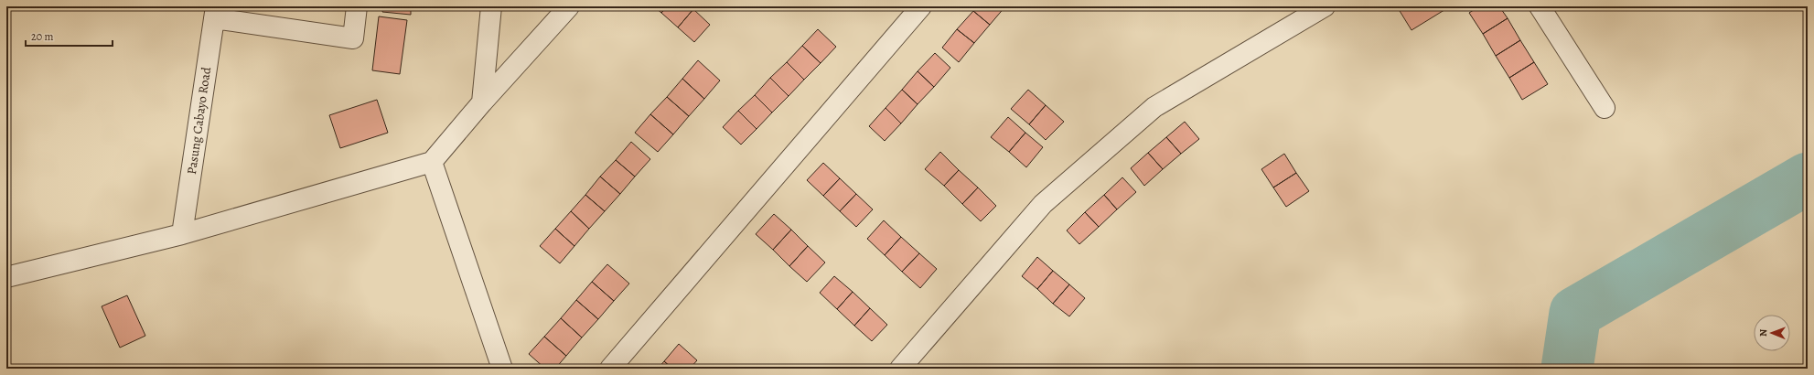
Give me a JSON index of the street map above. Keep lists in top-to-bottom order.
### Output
{
  "streets": {
    "street": ["Pasung Cabayo Road"]
  },
  "scale_bar": "20 m",
  "north": "left"
}
